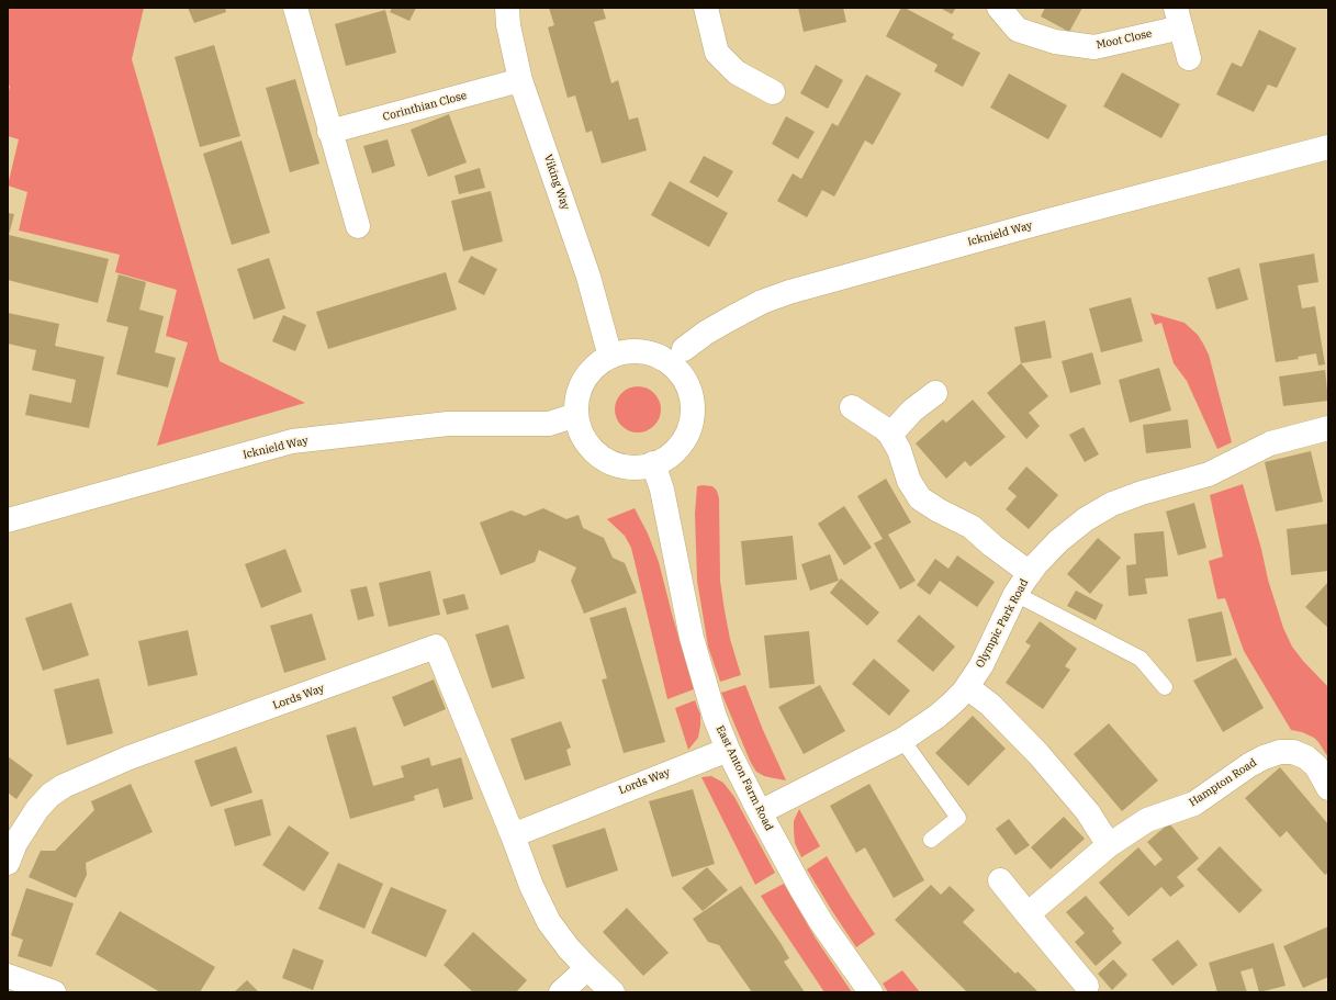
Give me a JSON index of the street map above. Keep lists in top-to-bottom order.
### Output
{
  "streets": {
    "street": [
      "Moot Close",
      "Corinthian Close",
      "Viking Way",
      "Icknield Way",
      "Olympic Park Road",
      "Lords Way",
      "East Anton Farm Road",
      "Hampton Road"
    ]
  },
  "crossings": [
    ["Corinthian Close", "Viking Way"],
    ["Viking Way", "Icknield Way"],
    ["Viking Way", "East Anton Farm Road"],
    ["Icknield Way", "East Anton Farm Road"],
    ["Olympic Park Road", "East Anton Farm Road"],
    ["Lords Way", "East Anton Farm Road"]
  ]
}
